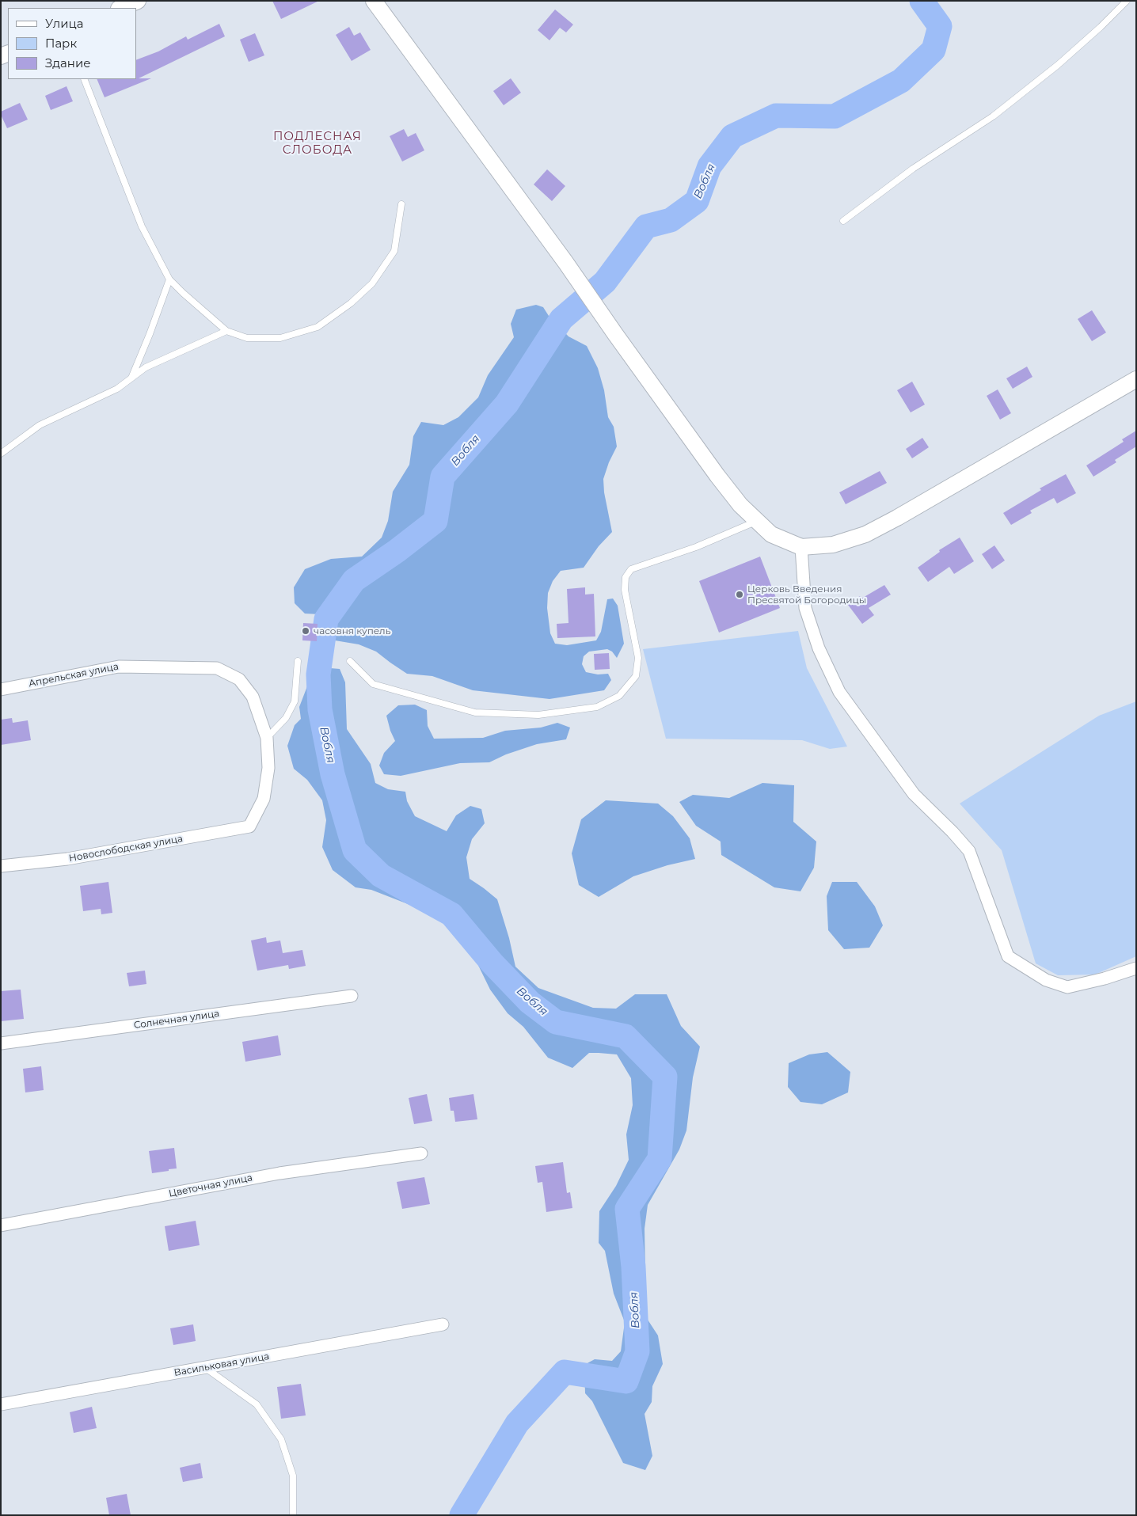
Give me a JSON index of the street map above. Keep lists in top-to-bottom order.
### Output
{
  "streets": {
    "street": [
      "Апрельская улица",
      "Новослободская улица",
      "Солнечная улица",
      "Цветочная улица",
      "Васильковая улица"
    ]
  },
  "crossings": [
    ["Апрельская улица", "Новослободская улица"]
  ],
  "districts": ["ПОДЛЕСНАЯ СЛОБОДА"],
  "water": ["Вобля"],
  "places": ["Церковь Введения Пресвятой Богородицы", "часовня купель"],
  "legend": ["Улица", "Парк", "Здание"]
}
